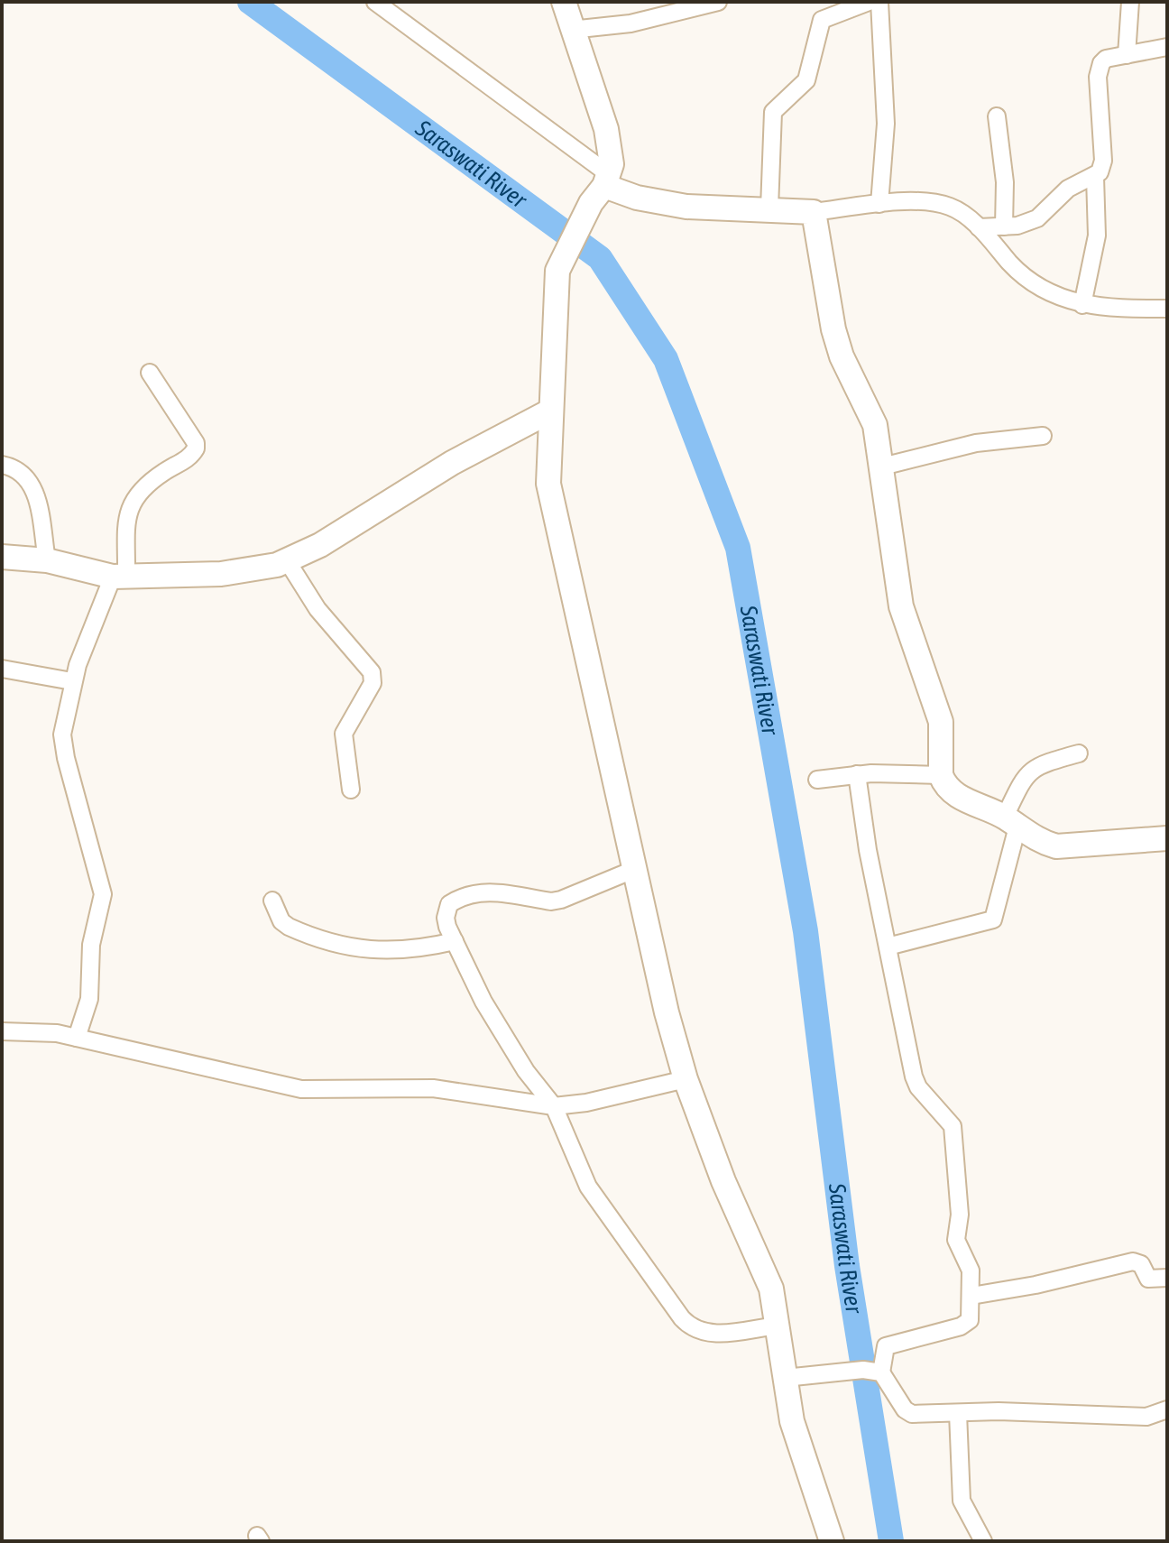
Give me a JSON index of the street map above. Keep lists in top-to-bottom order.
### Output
{
  "water": ["Saraswati River"]
}
